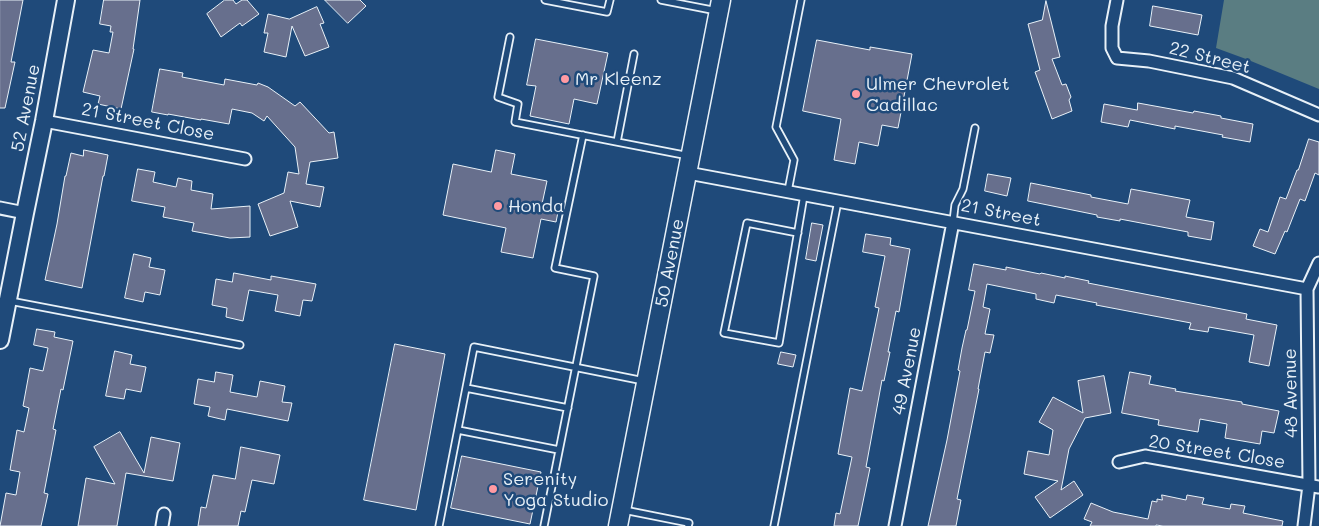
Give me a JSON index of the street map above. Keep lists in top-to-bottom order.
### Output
{
  "streets": {
    "main road": ["50 Avenue"],
    "street": [
      "22 Street",
      "52 Avenue",
      "21 Street Close",
      "21 Street",
      "49 Avenue",
      "48 Avenue",
      "20 Street Close"
    ]
  },
  "crossings": [
    ["52 Avenue", "21 Street Close"],
    ["21 Street", "50 Avenue"],
    ["21 Street", "49 Avenue"],
    ["21 Street", "48 Avenue"],
    ["48 Avenue", "20 Street Close"]
  ],
  "places": [
    "Mr Kleenz",
    "Ulmer Chevrolet Cadillac",
    "Honda",
    "Serenity Yoga Studio"
  ]
}
